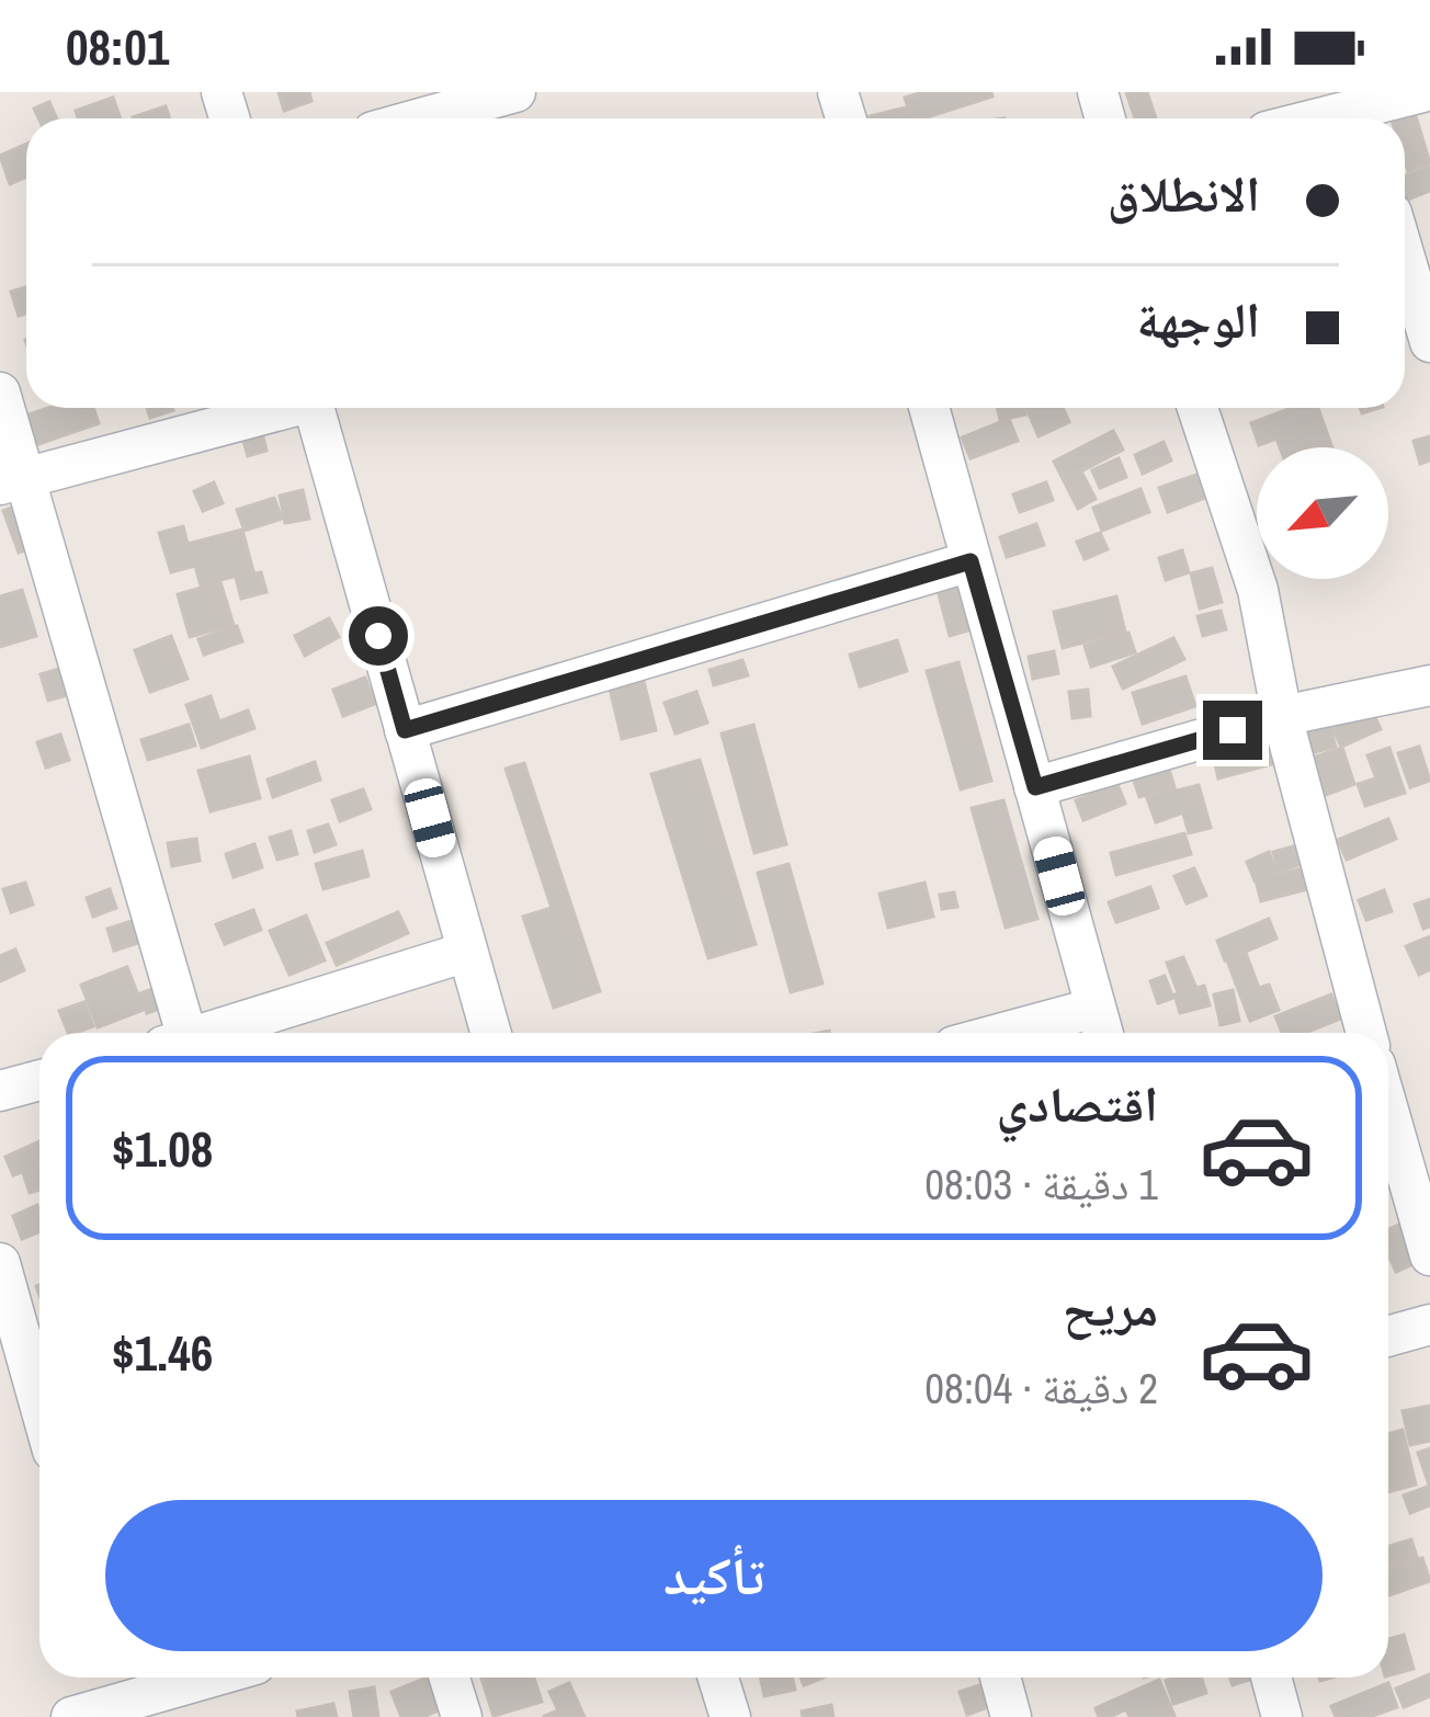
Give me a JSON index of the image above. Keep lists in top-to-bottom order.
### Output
{
  "north": "bottom left",
  "page": {
    "status": "08:01",
    "banner": ["الانطلاق", "الوجهة"],
    "list": [
      {
        "name": "اقتصادي",
        "note": "1 دقيقة · 08:03",
        "value": "$1.08"
      },
      {
        "name": "مريح",
        "note": "2 دقيقة · 08:04",
        "value": "$1.46"
      }
    ],
    "buttons": "تأكيد"
  }
}
